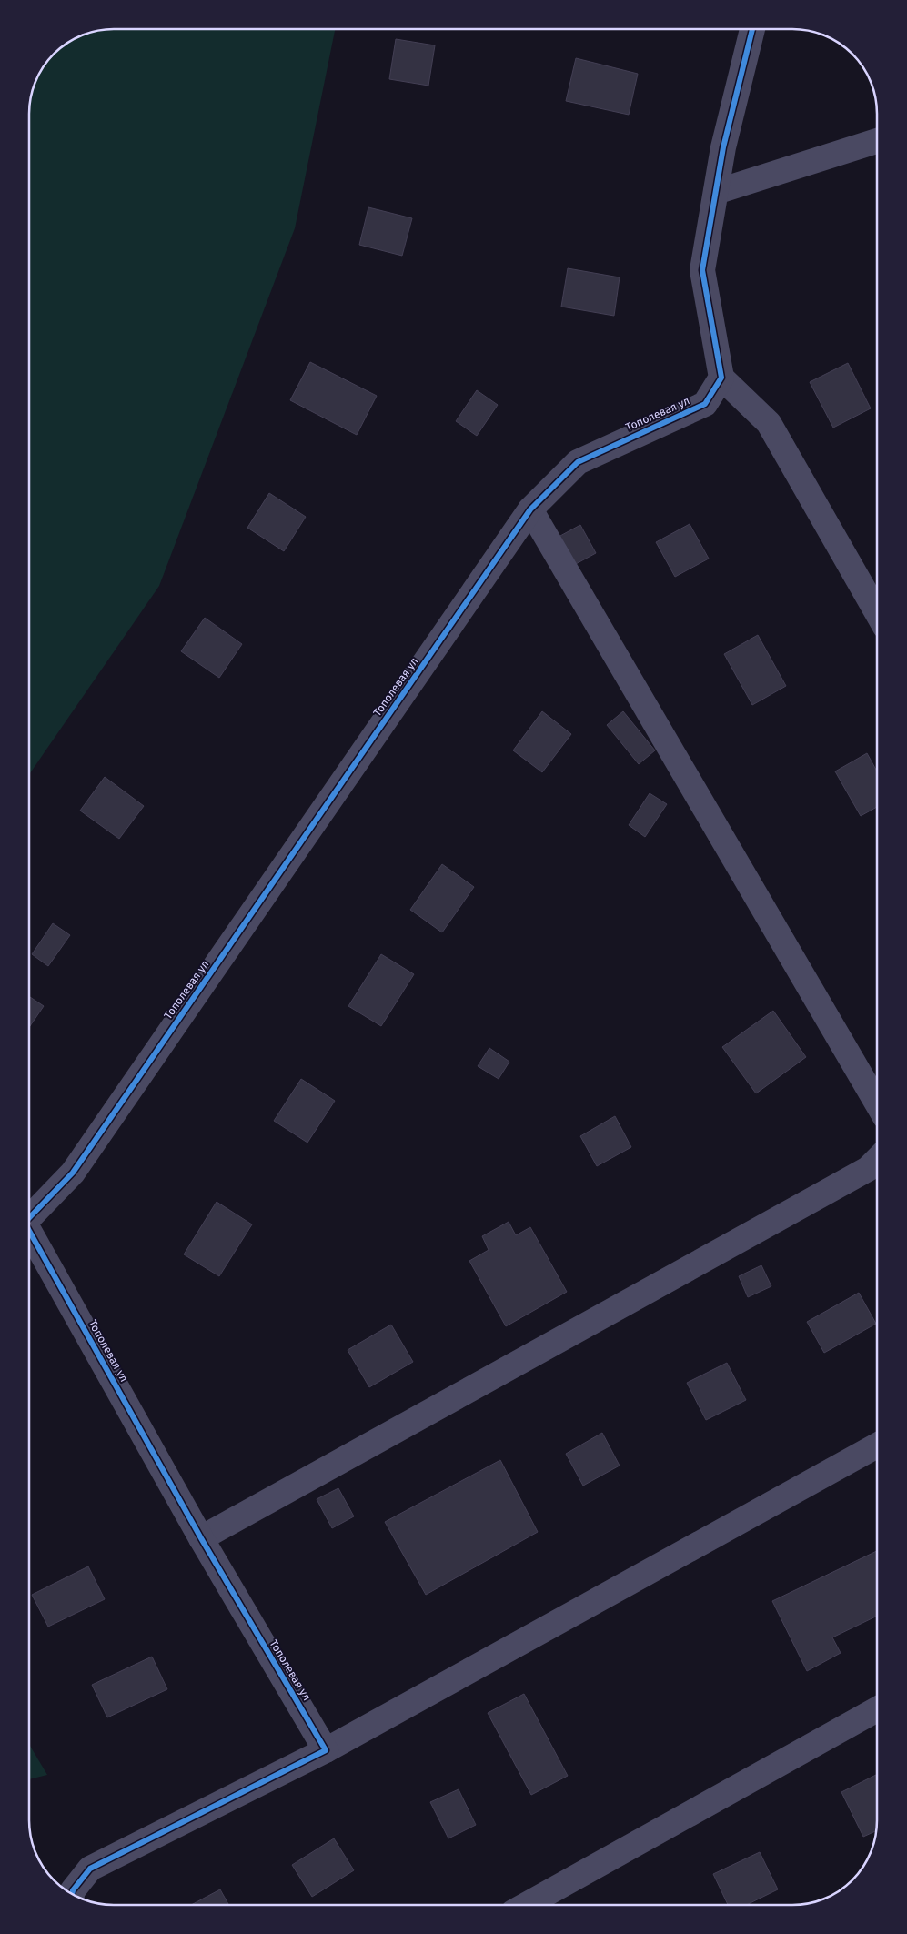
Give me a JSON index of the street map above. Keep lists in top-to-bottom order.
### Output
{
  "streets": {
    "street": ["Тополевая ул"]
  }
}
